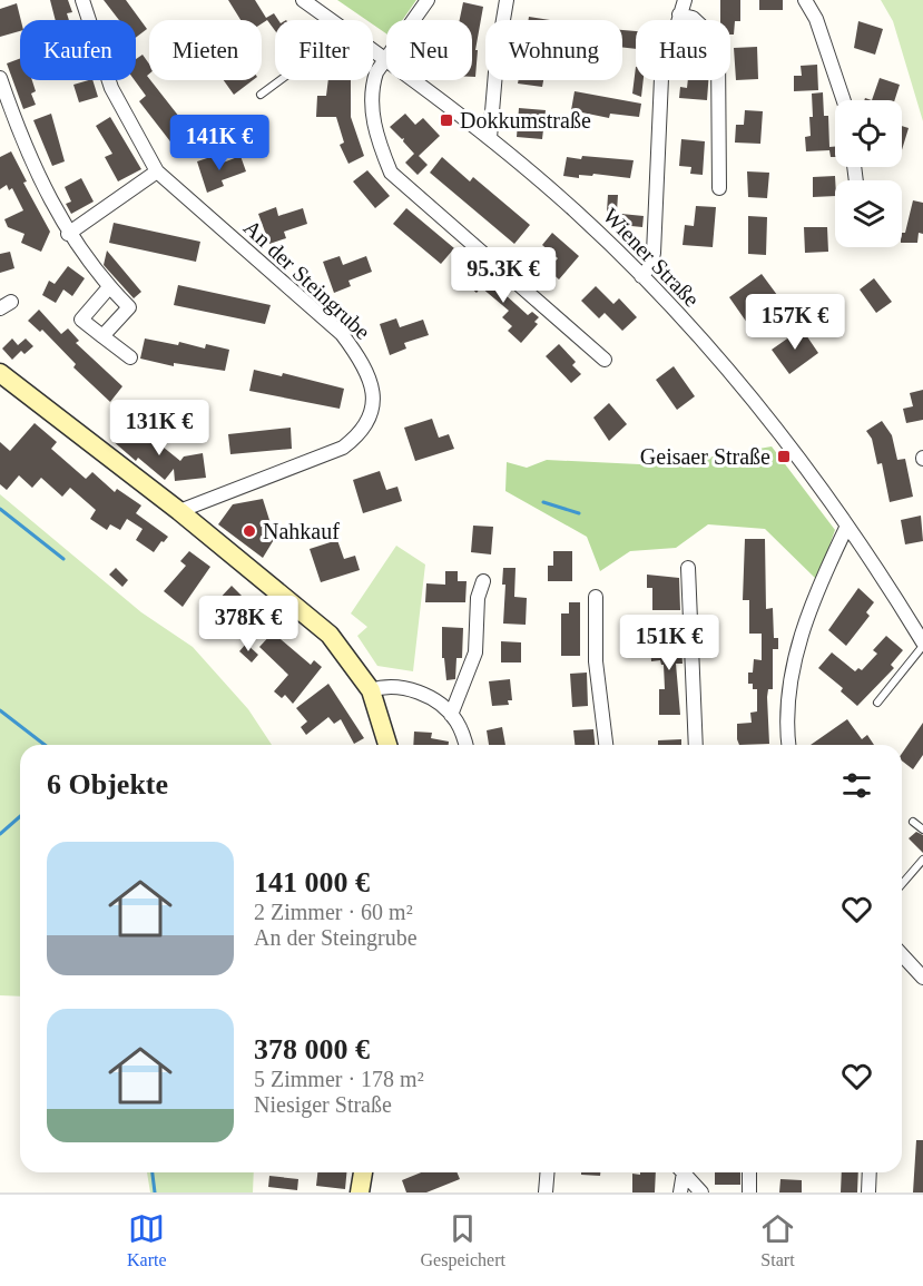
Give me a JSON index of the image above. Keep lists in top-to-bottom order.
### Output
{
  "streets": {
    "street": ["Wiener Straße", "An der Steingrube"]
  },
  "places": {
    "transit": ["Dokkumstraße", "Geisaer Straße"],
    "other": ["Nahkauf"]
  },
  "page": {
    "chip": [
      "Kaufen",
      "Mieten",
      "Filter",
      "Neu",
      "Wohnung",
      "Haus"
    ],
    "price": [
      "141K €",
      "95.3K €",
      "157K €",
      "131K €",
      "378K €",
      "151K €"
    ],
    "heading": "6 Objekte",
    "list": [
      {
        "name": "141 000 €",
        "note": "2 Zimmer · 60 m² · An der Steingrube"
      },
      {
        "name": "378 000 €",
        "note": "5 Zimmer · 178 m² · Niesiger Straße"
      }
    ],
    "tabs": ["Karte", "Gespeichert", "Start"]
  }
}
